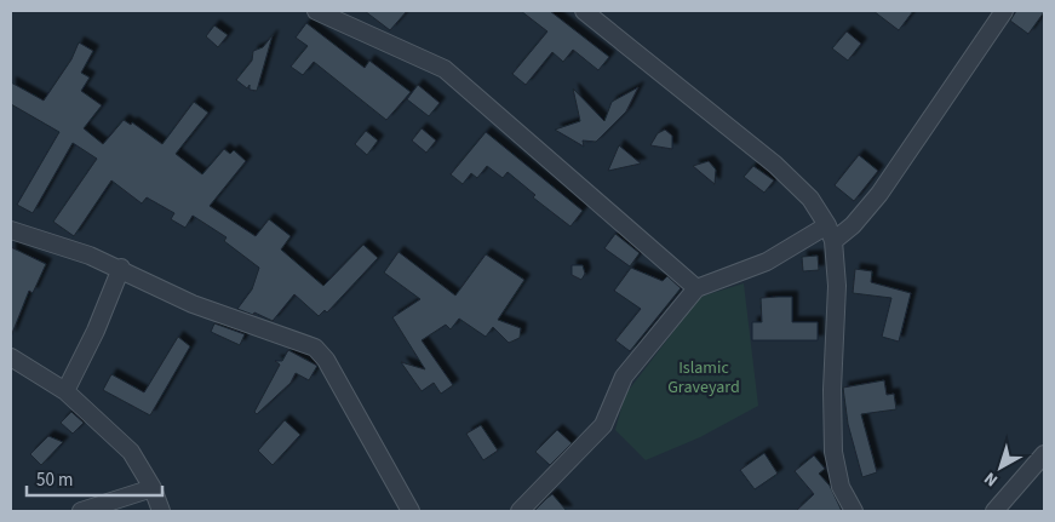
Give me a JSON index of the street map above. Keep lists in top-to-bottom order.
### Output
{
  "parks": ["Islamic Graveyard"],
  "scale_bar": "50 m",
  "north": "bottom left"
}
